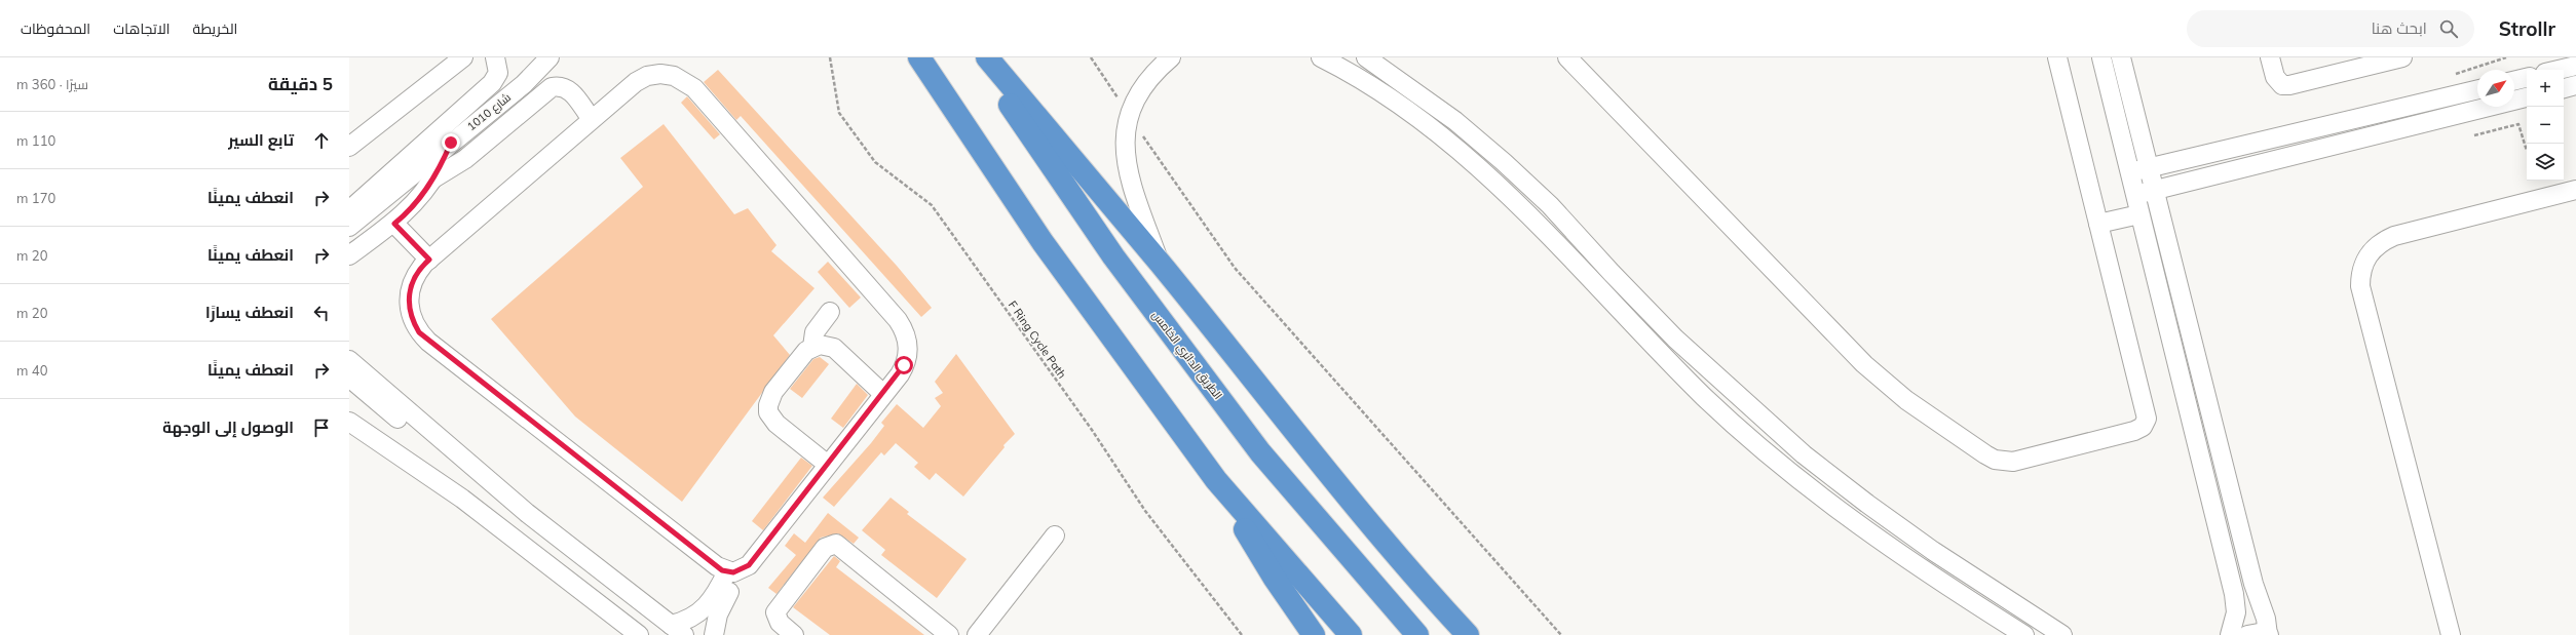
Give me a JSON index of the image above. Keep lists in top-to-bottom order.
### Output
{
  "streets": {
    "highway": ["الطريق الدائري الخامس"],
    "street": ["شارع 1010"],
    "path": ["F Ring Cycle Path"]
  },
  "north": "top right",
  "page": {
    "header": "Strollr",
    "search": "ابحث هنا",
    "nav": ["الخريطة", "الاتجاهات", "المحفوظات"],
    "heading": ["5 دقيقة", "سيرًا · 360 m"],
    "map_buttons": ["+", "−"],
    "list": [
      ["تابع السير", "110 m"],
      ["انعطف يمينًا", "170 m"],
      ["انعطف يمينًا", "20 m"],
      ["انعطف يسارًا", "20 m"],
      ["انعطف يمينًا", "40 m"],
      "الوصول إلى الوجهة"
    ]
  }
}
